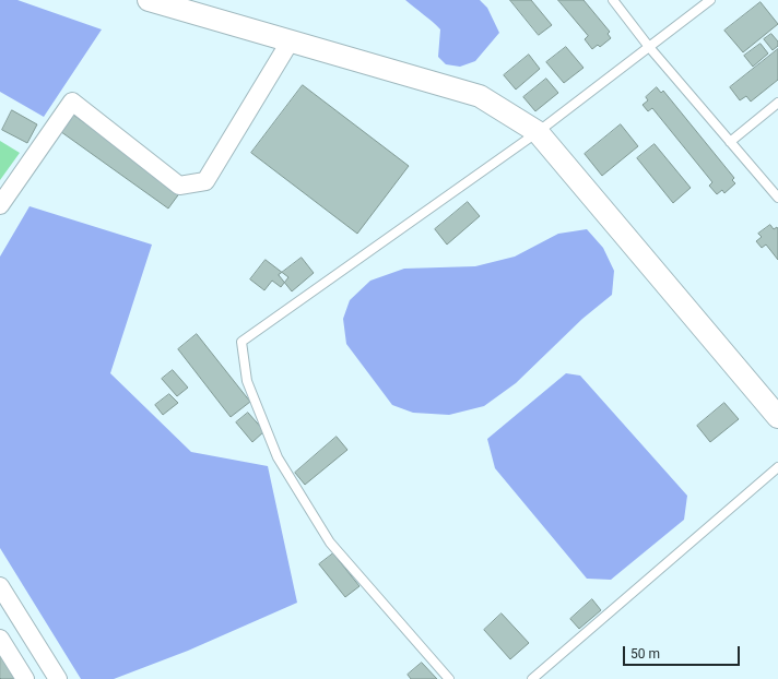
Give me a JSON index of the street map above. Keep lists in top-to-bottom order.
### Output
{
  "scale_bar": "50 m"
}
